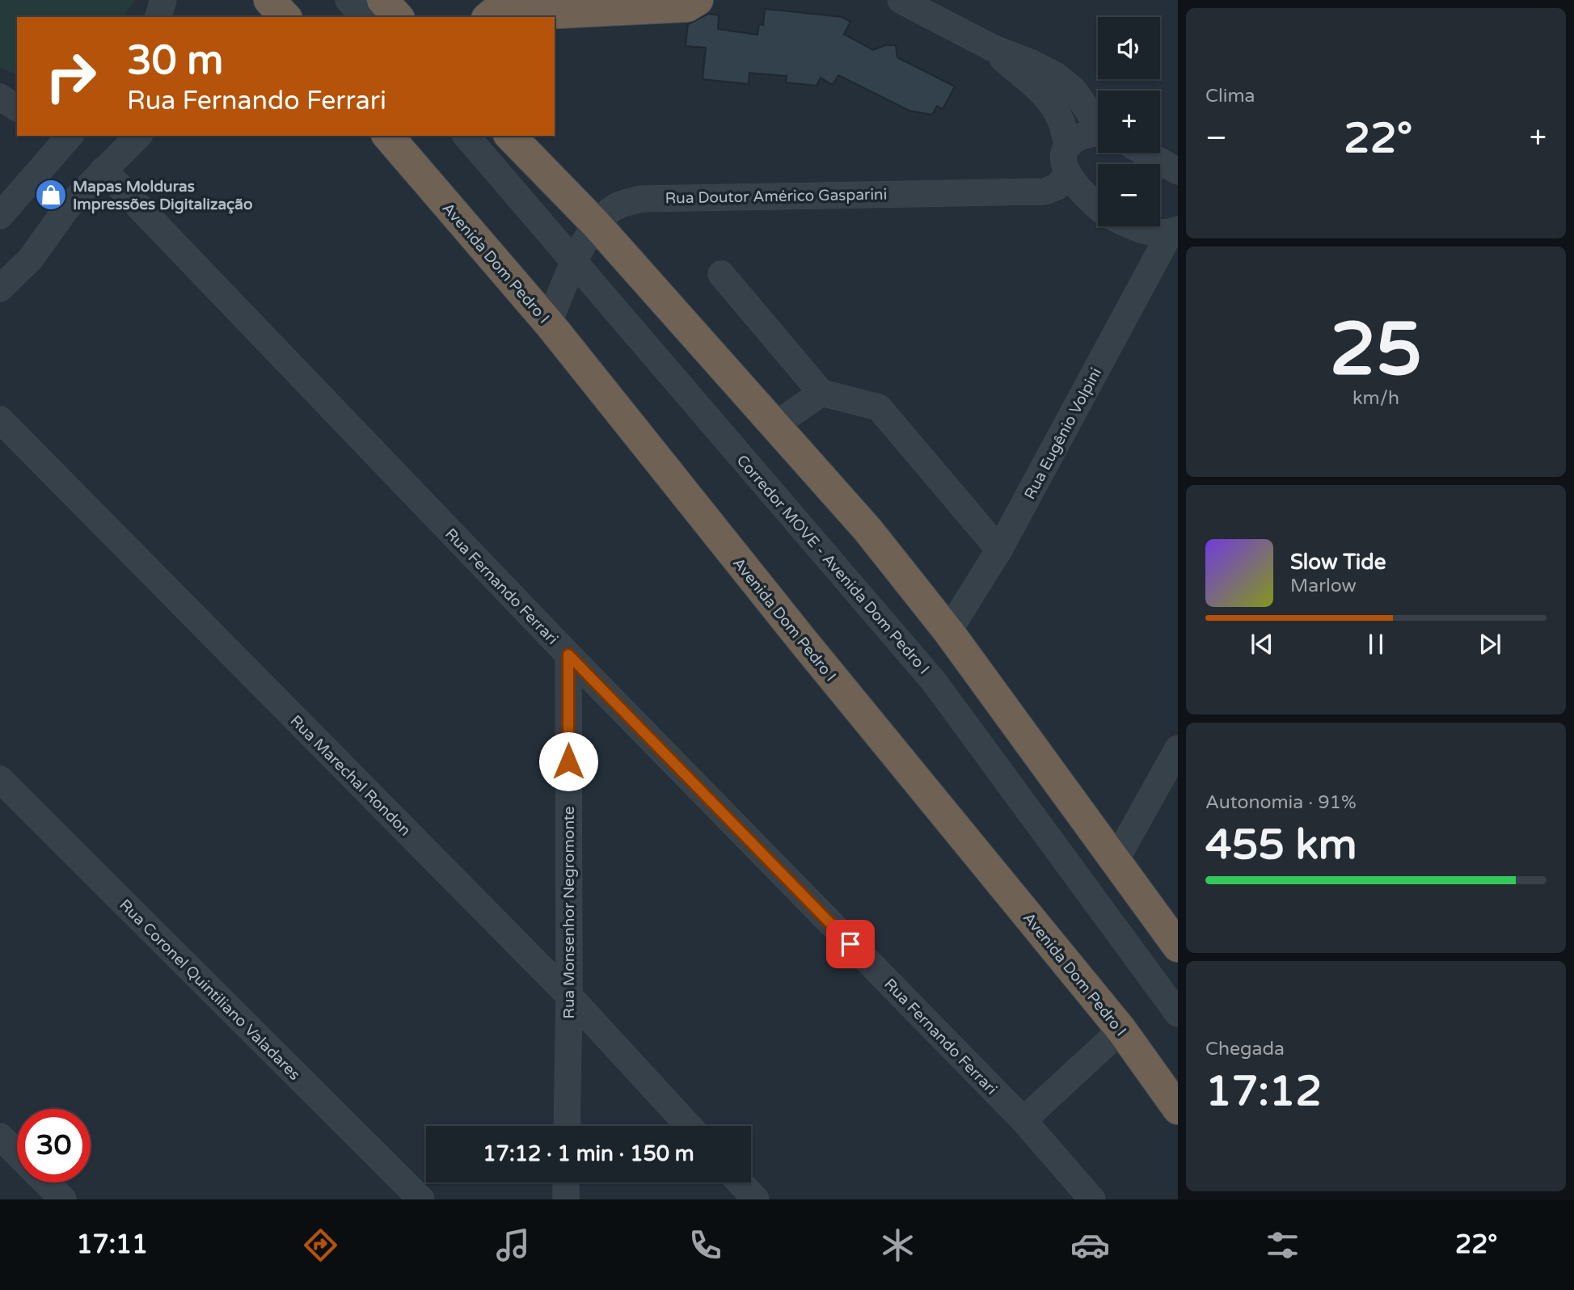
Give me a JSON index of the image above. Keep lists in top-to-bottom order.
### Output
{
  "streets": {
    "highway": ["Avenida Dom Pedro I"],
    "street": [
      "Rua Doutor Américo Gasparini",
      "Rua Eugênio Volpini",
      "Corredor MOVE - Avenida Dom Pedro I",
      "Rua Fernando Ferrari",
      "Rua Marechal Rondon",
      "Rua Monsenhor Negromonte",
      "Rua Coronel Quintiliano Valadares"
    ]
  },
  "crossings": [
    ["Rua Doutor Américo Gasparini", "Avenida Dom Pedro I"],
    ["Rua Doutor Américo Gasparini", "Corredor MOVE - Avenida Dom Pedro I"],
    ["Rua Fernando Ferrari", "Rua Monsenhor Negromonte"],
    ["Rua Marechal Rondon", "Rua Monsenhor Negromonte"]
  ],
  "places": {
    "shop": ["Mapas Molduras Impressões Digitalização"]
  },
  "page": {
    "tile": [
      "Clima",
      ["25", "km/h"],
      ["Autonomia · 91%", "455 km"],
      ["Chegada", "17:12"]
    ],
    "map_buttons": ["+", "−"],
    "turn": ["30 m", "Rua Fernando Ferrari"],
    "heat": ["−", "22°", "+"],
    "song": ["Slow Tide", "Marlow"],
    "limit": "30",
    "trip": "17:12 · 1 min · 150 m",
    "tabs": ["17:11", "22°"]
  }
}
